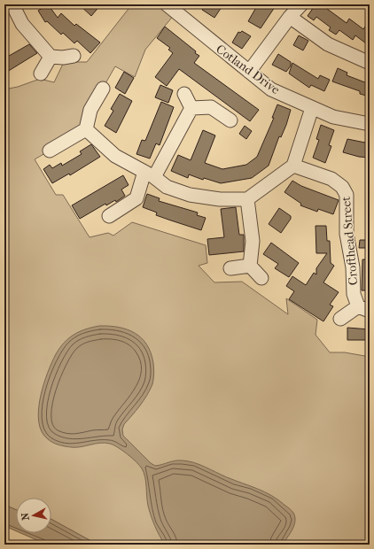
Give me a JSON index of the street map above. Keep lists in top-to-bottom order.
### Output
{
  "streets": {
    "street": ["Cotland Drive", "Crofthead Street"]
  },
  "north": "left"
}
